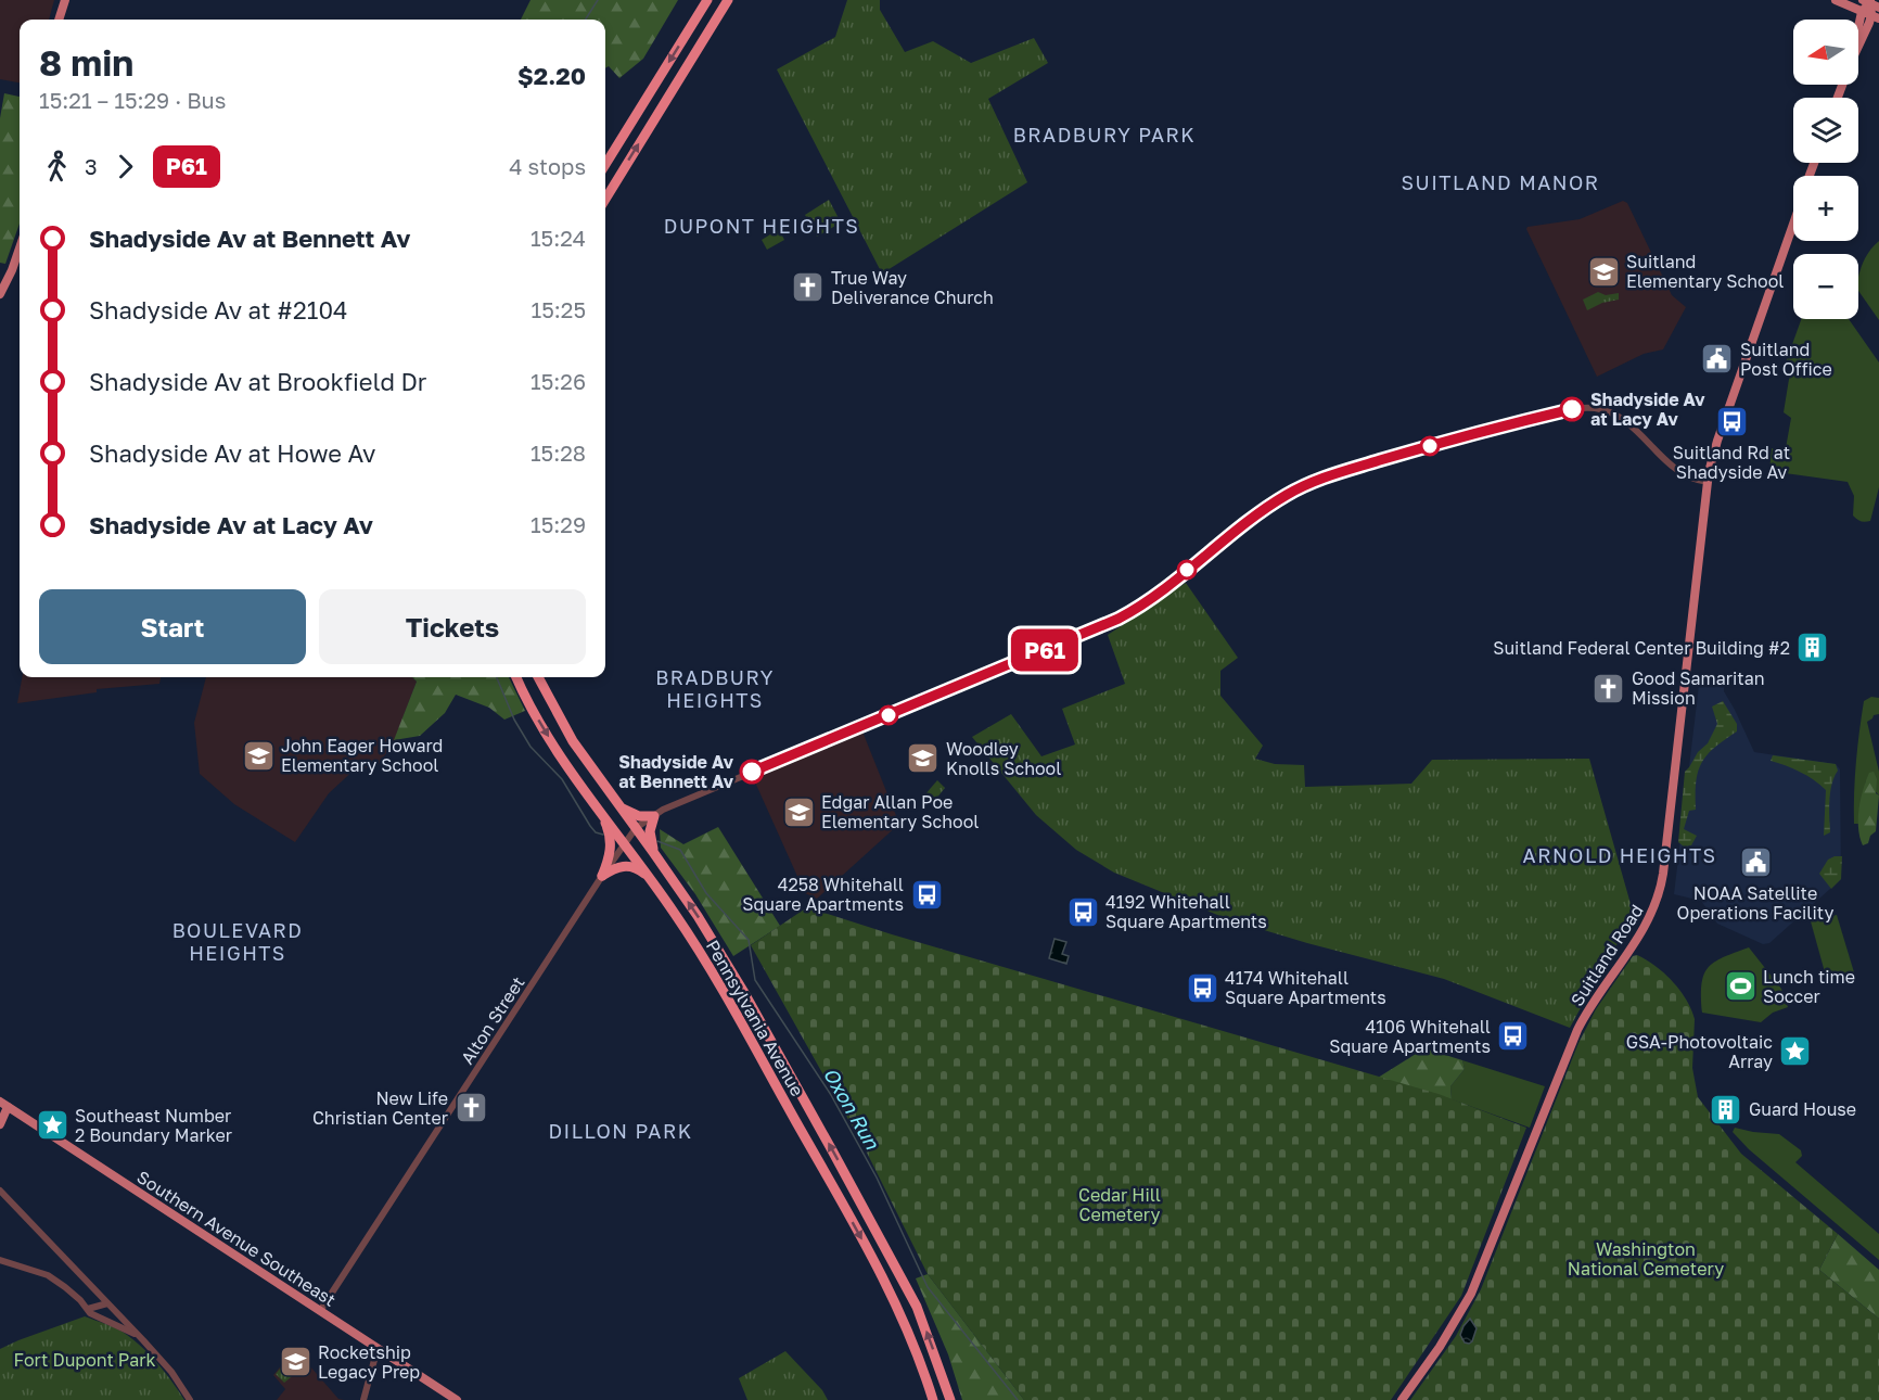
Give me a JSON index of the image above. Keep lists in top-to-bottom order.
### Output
{
  "streets": {
    "highway": ["Pennsylvania Avenue"],
    "main road": ["Suitland Road", "Southern Avenue Southeast"],
    "street": ["Alton Street"]
  },
  "crossings": [
    ["Pennsylvania Avenue", "Alton Street"],
    ["Alton Street", "Southern Avenue Southeast"]
  ],
  "districts": [
    "BRADBURY PARK",
    "SUITLAND MANOR",
    "DUPONT HEIGHTS",
    "BRADBURY HEIGHTS",
    "ARNOLD HEIGHTS",
    "BOULEVARD HEIGHTS",
    "DILLON PARK"
  ],
  "water": ["Oxon Run"],
  "parks": ["Cedar Hill Cemetery", "Washington National Cemetery", "Fort Dupont Park"],
  "places": {
    "school or university": [
      "Suitland Elementary School",
      "John Eager Howard Elementary School",
      "Woodley Knolls School",
      "Edgar Allan Poe Elementary School",
      "Rocketship Legacy Prep"
    ],
    "church": ["True Way Deliverance Church", "Good Samaritan Mission", "New Life Christian Center"],
    "public building": ["Suitland Post Office", "NOAA Satellite Operations Facility"],
    "other": ["Shadyside Av at Lacy Av", "Shadyside Av at Bennett Av"],
    "bus stop": [
      "Suitland Rd at Shadyside Av",
      "4258 Whitehall Square Apartments",
      "4192 Whitehall Square Apartments",
      "4174 Whitehall Square Apartments",
      "4106 Whitehall Square Apartments"
    ],
    "building": ["Suitland Federal Center Building #2", "Guard House"],
    "sports": ["Lunch time Soccer"],
    "place": ["GSA-Photovoltaic Array", "Southeast Number 2 Boundary Marker"]
  },
  "lines": ["bus line P61"],
  "north": "left",
  "page": {
    "on_map": "P61",
    "map_buttons": ["+", "−"],
    "heading": ["8 min", "15:21 – 15:29 · Bus", "$2.20"],
    "legs": ["3", "P61", "4 stops"],
    "list": [
      {
        "name": "Shadyside Av at Bennett Av",
        "value": "15:24"
      },
      {
        "name": "Shadyside Av at #2104",
        "value": "15:25"
      },
      {
        "name": "Shadyside Av at Brookfield Dr",
        "value": "15:26"
      },
      {
        "name": "Shadyside Av at Howe Av",
        "value": "15:28"
      },
      {
        "name": "Shadyside Av at Lacy Av",
        "value": "15:29"
      }
    ],
    "buttons": ["Start", "Tickets"]
  }
}
